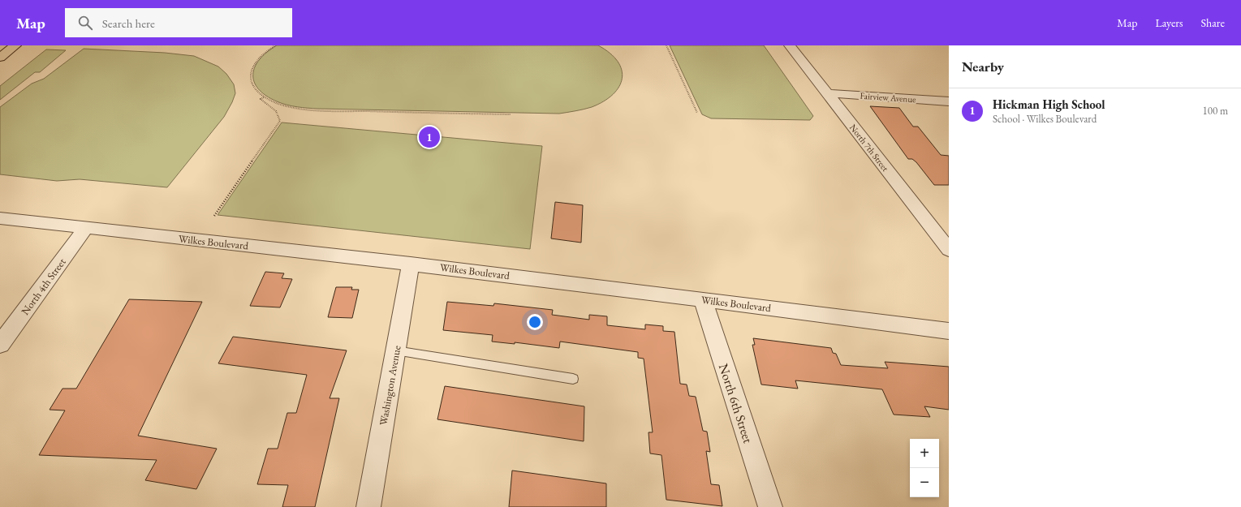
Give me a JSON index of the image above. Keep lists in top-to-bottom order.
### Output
{
  "streets": {
    "street": [
      "Fairview Avenue",
      "North 7th Street",
      "Wilkes Boulevard",
      "North 4th Street",
      "Washington Avenue",
      "North 6th Street"
    ]
  },
  "crossings": [
    ["Fairview Avenue", "North 7th Street"],
    ["Wilkes Boulevard", "North 4th Street"],
    ["Wilkes Boulevard", "Washington Avenue"],
    ["Wilkes Boulevard", "North 6th Street"]
  ],
  "page": {
    "header": "Map",
    "search": "Search here",
    "nav": ["Map", "Layers", "Share"],
    "heading": "Nearby",
    "list": [
      {
        "mark": "1",
        "name": "Hickman High School",
        "note": "School · Wilkes Boulevard",
        "value": "100 m"
      }
    ],
    "pins": "1",
    "map_buttons": ["+", "−"]
  }
}
